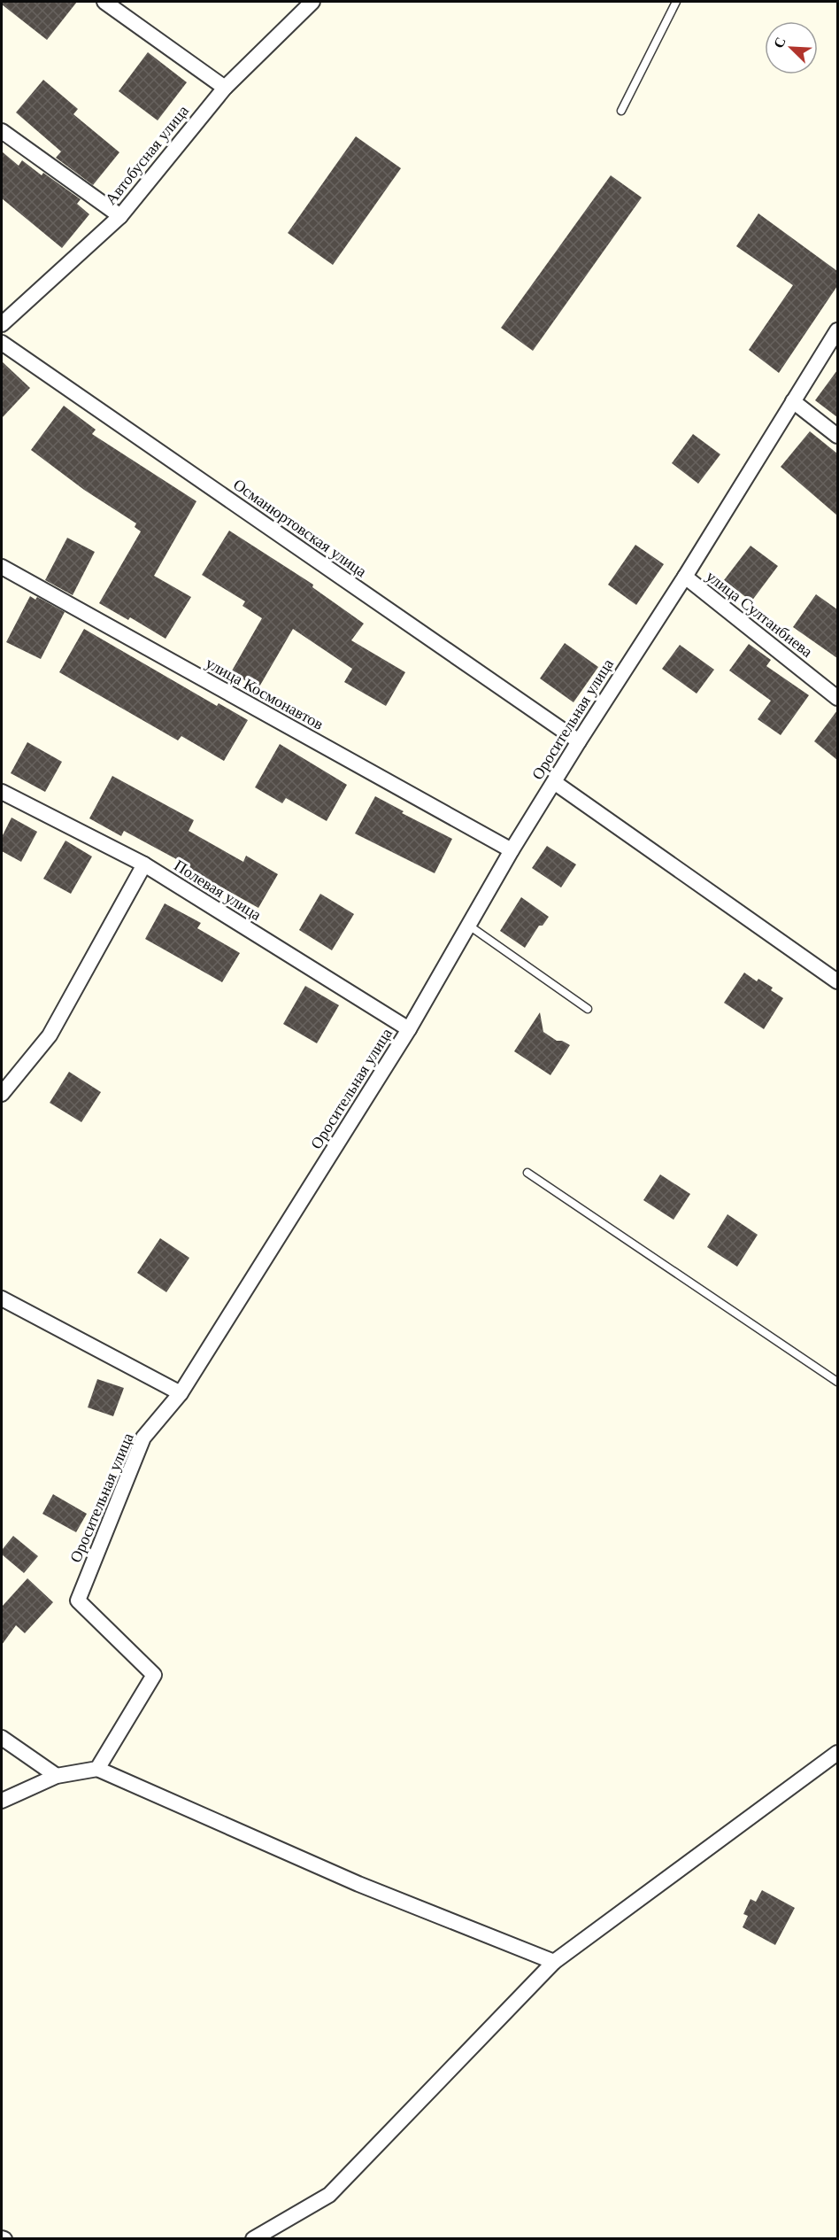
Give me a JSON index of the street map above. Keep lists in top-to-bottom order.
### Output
{
  "streets": {
    "street": [
      "Автобусная улица",
      "Османюртовская улица",
      "улица Султанбиева",
      "улица Космонавтов",
      "Оросительная улица",
      "Полевая улица"
    ]
  },
  "crossings": [
    ["Османюртовская улица", "Оросительная улица"],
    ["улица Султанбиева", "Оросительная улица"],
    ["улица Космонавтов", "Оросительная улица"],
    ["Оросительная улица", "Полевая улица"]
  ],
  "north": "top left"
}
